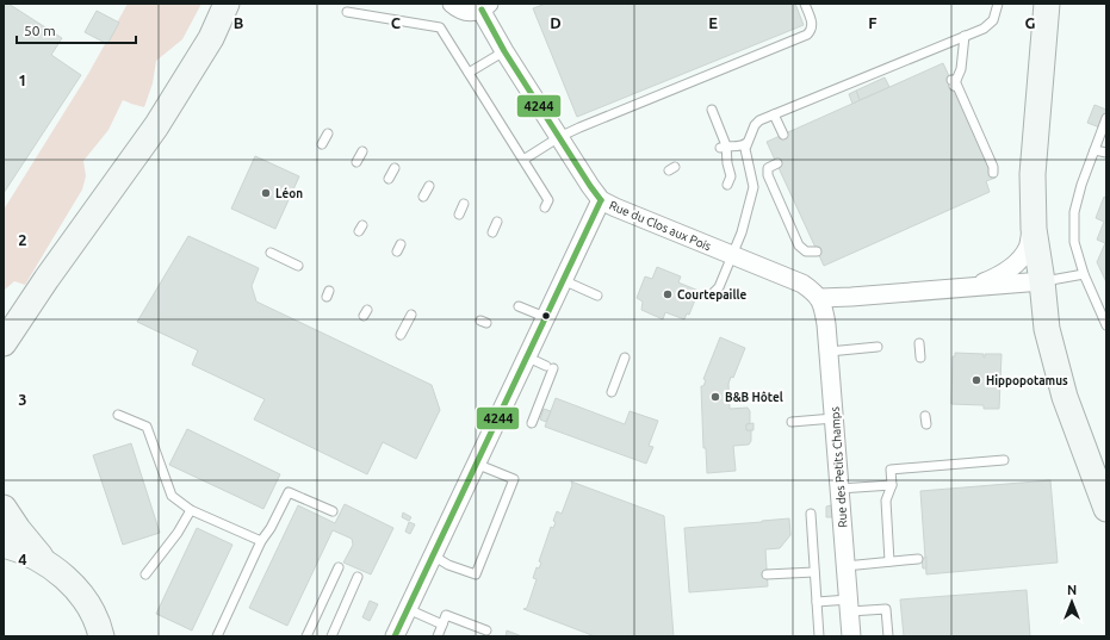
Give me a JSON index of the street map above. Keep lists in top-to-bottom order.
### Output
{
  "streets": {
    "street": ["Rue du Clos aux Pois", "Rue des Petits Champs"]
  },
  "crossings": [
    ["Rue du Clos aux Pois", "Rue des Petits Champs"]
  ],
  "places": [
    "Léon",
    "Courtepaille",
    "Hippopotamus",
    "B&B Hôtel"
  ],
  "lines": ["transit line 4244"],
  "scale_bar": "50 m",
  "north": "top",
  "grid": {
    "columns": [
      "B",
      "C",
      "D",
      "E",
      "F",
      "G"
    ],
    "rows": [
      "1",
      "2",
      "3",
      "4"
    ]
  }
}
